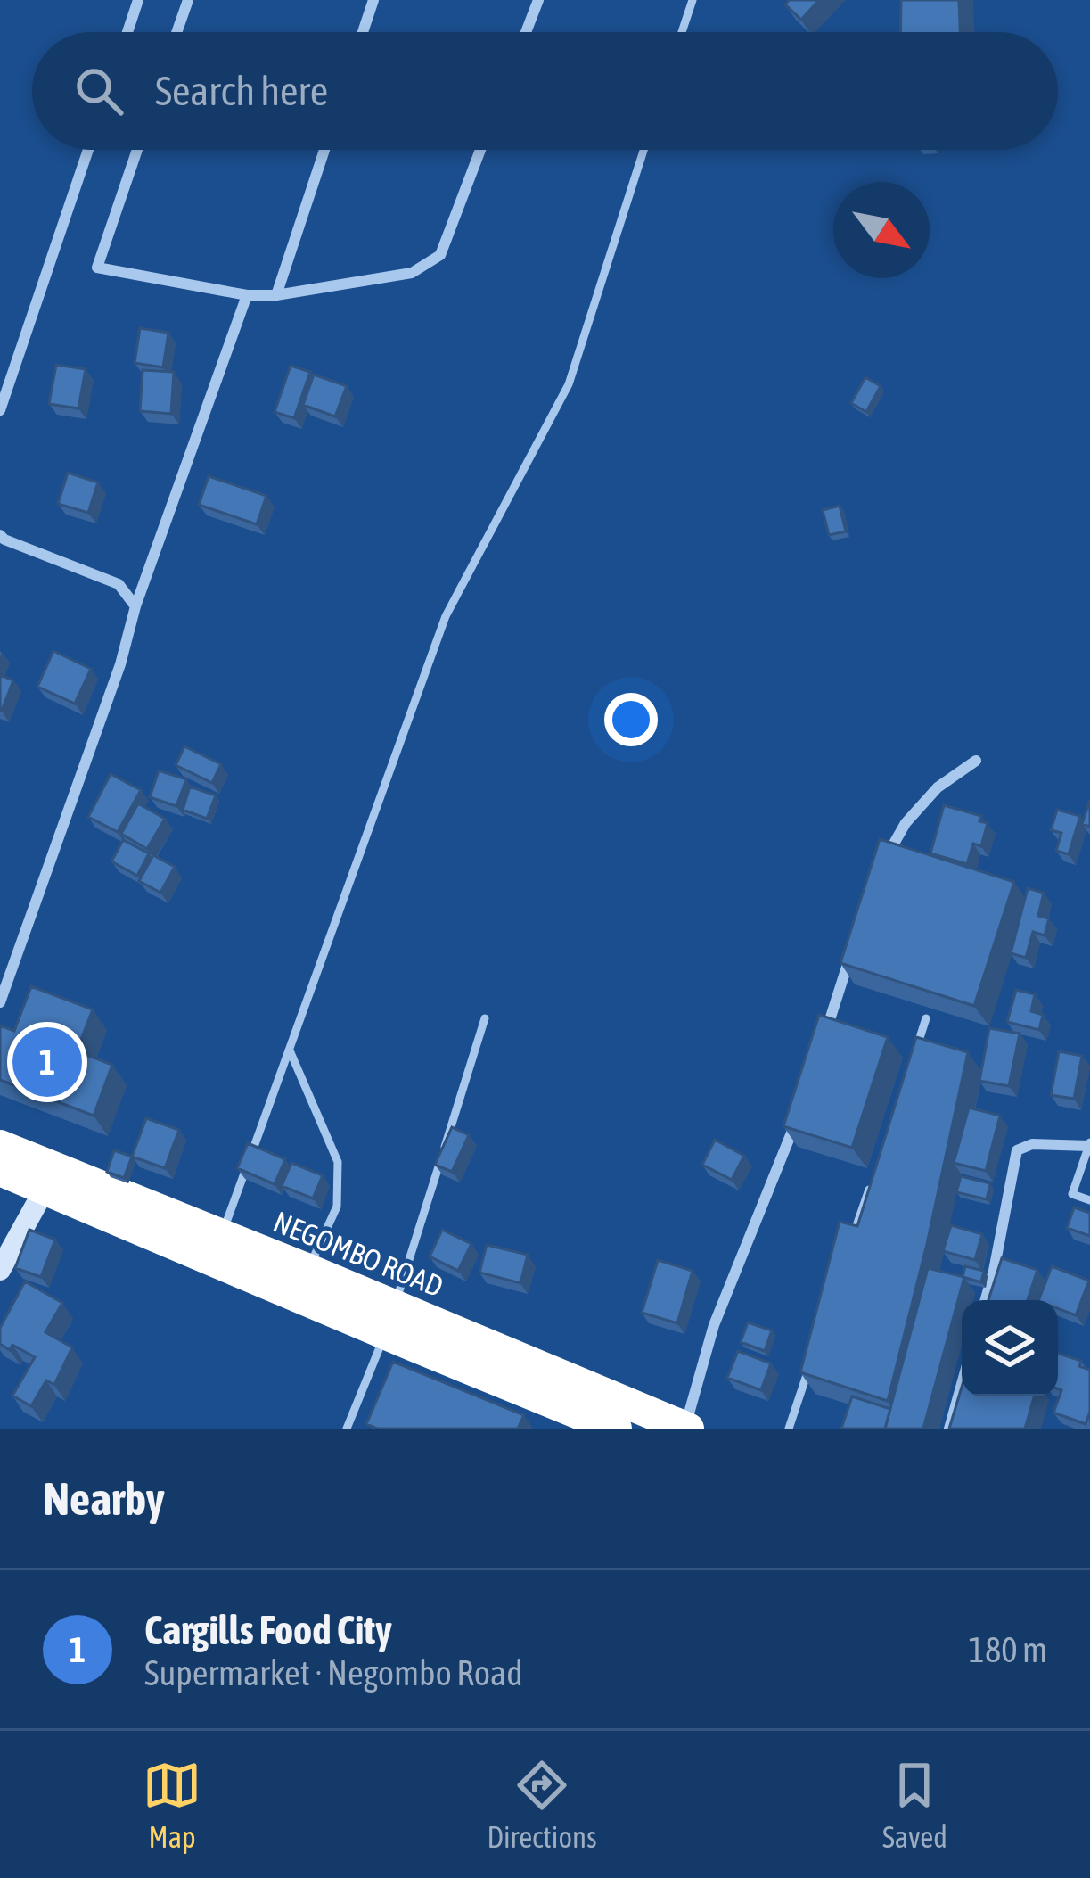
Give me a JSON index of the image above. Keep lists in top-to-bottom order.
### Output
{
  "streets": {
    "highway": ["NEGOMBO ROAD"]
  },
  "north": "bottom right",
  "page": {
    "search": "Search here",
    "pins": "1",
    "heading": "Nearby",
    "list": [
      {
        "mark": "1",
        "name": "Cargills Food City",
        "note": "Supermarket · Negombo Road",
        "value": "180 m"
      }
    ],
    "nav": ["Map", "Directions", "Saved"]
  }
}
